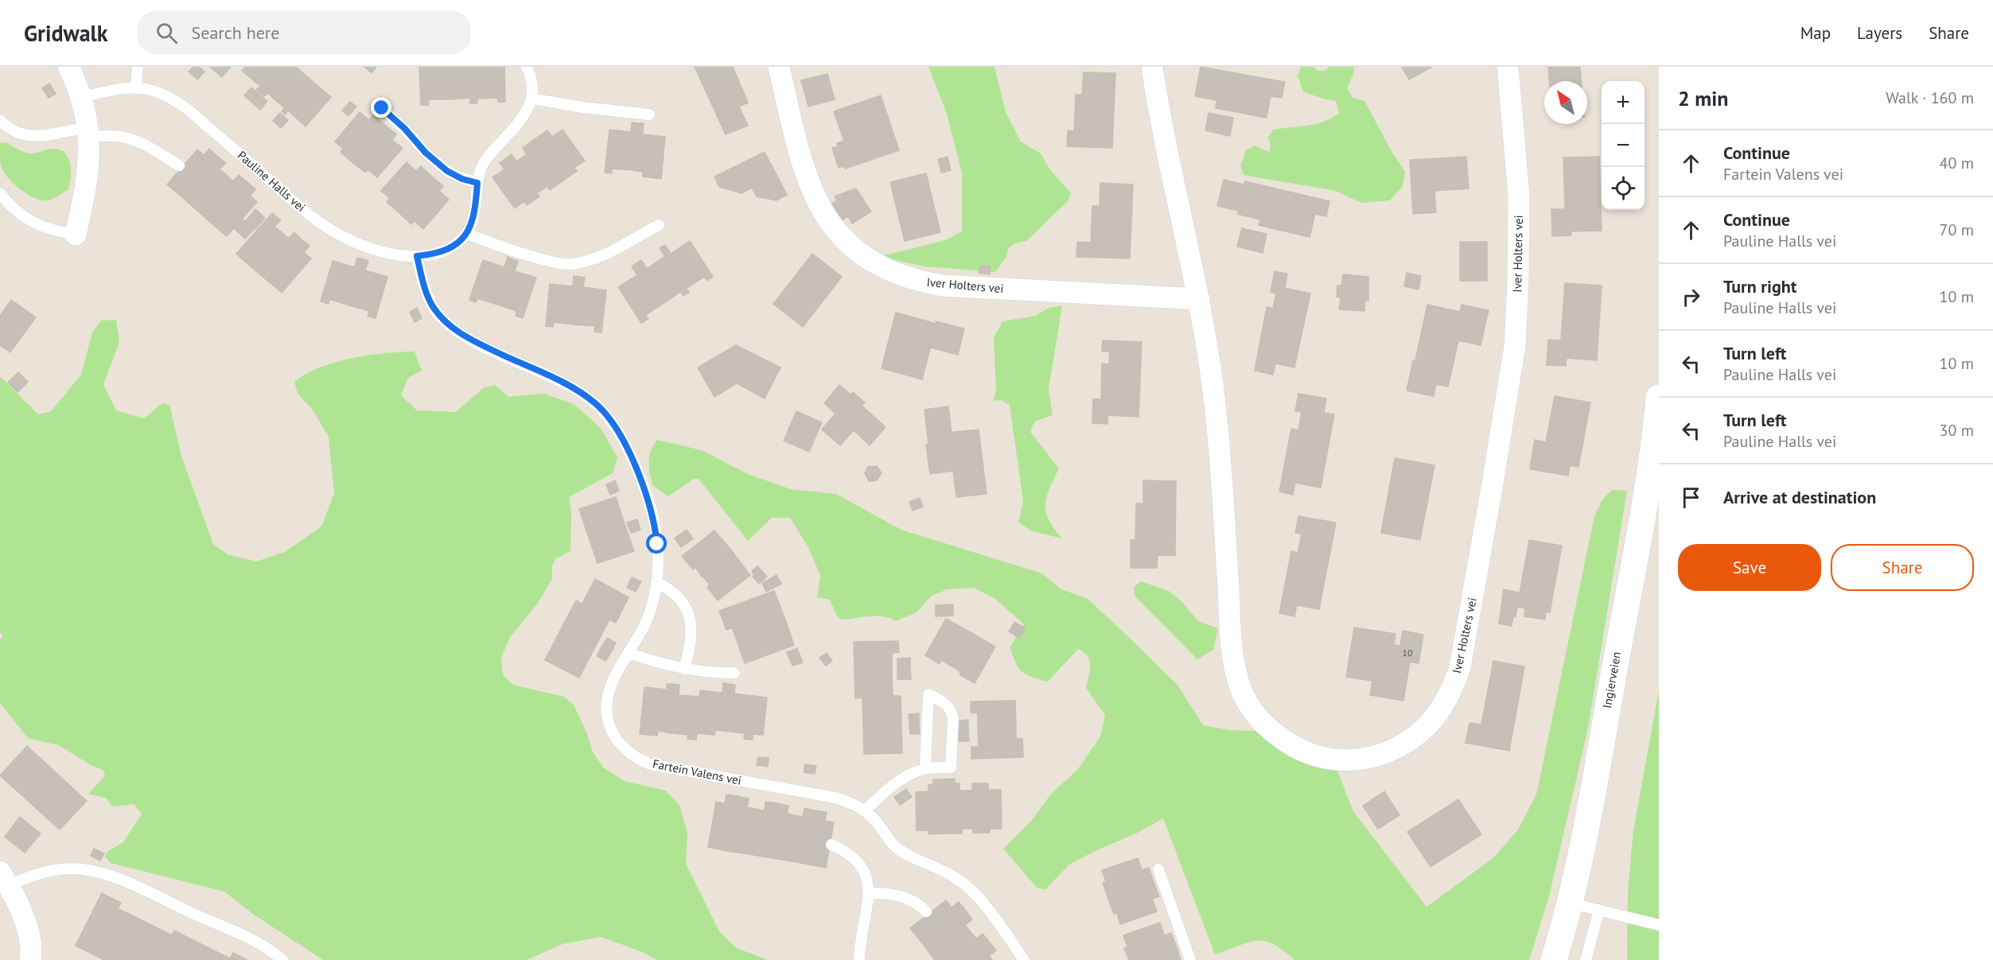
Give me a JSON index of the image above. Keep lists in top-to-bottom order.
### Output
{
  "streets": {
    "main road": ["Ingierveien"],
    "street": ["Iver Holters vei"],
    "lane": ["Pauline Halls vei", "Fartein Valens vei"]
  },
  "crossings": [
    ["Pauline Halls vei", "Fartein Valens vei"]
  ],
  "house_numbers": ["10"],
  "north": "top left",
  "page": {
    "header": "Gridwalk",
    "search": "Search here",
    "nav": ["Map", "Layers", "Share"],
    "heading": ["2 min", "Walk · 160 m"],
    "map_buttons": ["+", "−"],
    "list": [
      ["Continue", "Fartein Valens vei", "40 m"],
      ["Continue", "Pauline Halls vei", "70 m"],
      ["Turn right", "Pauline Halls vei", "10 m"],
      ["Turn left", "Pauline Halls vei", "10 m"],
      ["Turn left", "Pauline Halls vei", "30 m"],
      "Arrive at destination"
    ],
    "buttons": ["Save", "Share"]
  }
}
